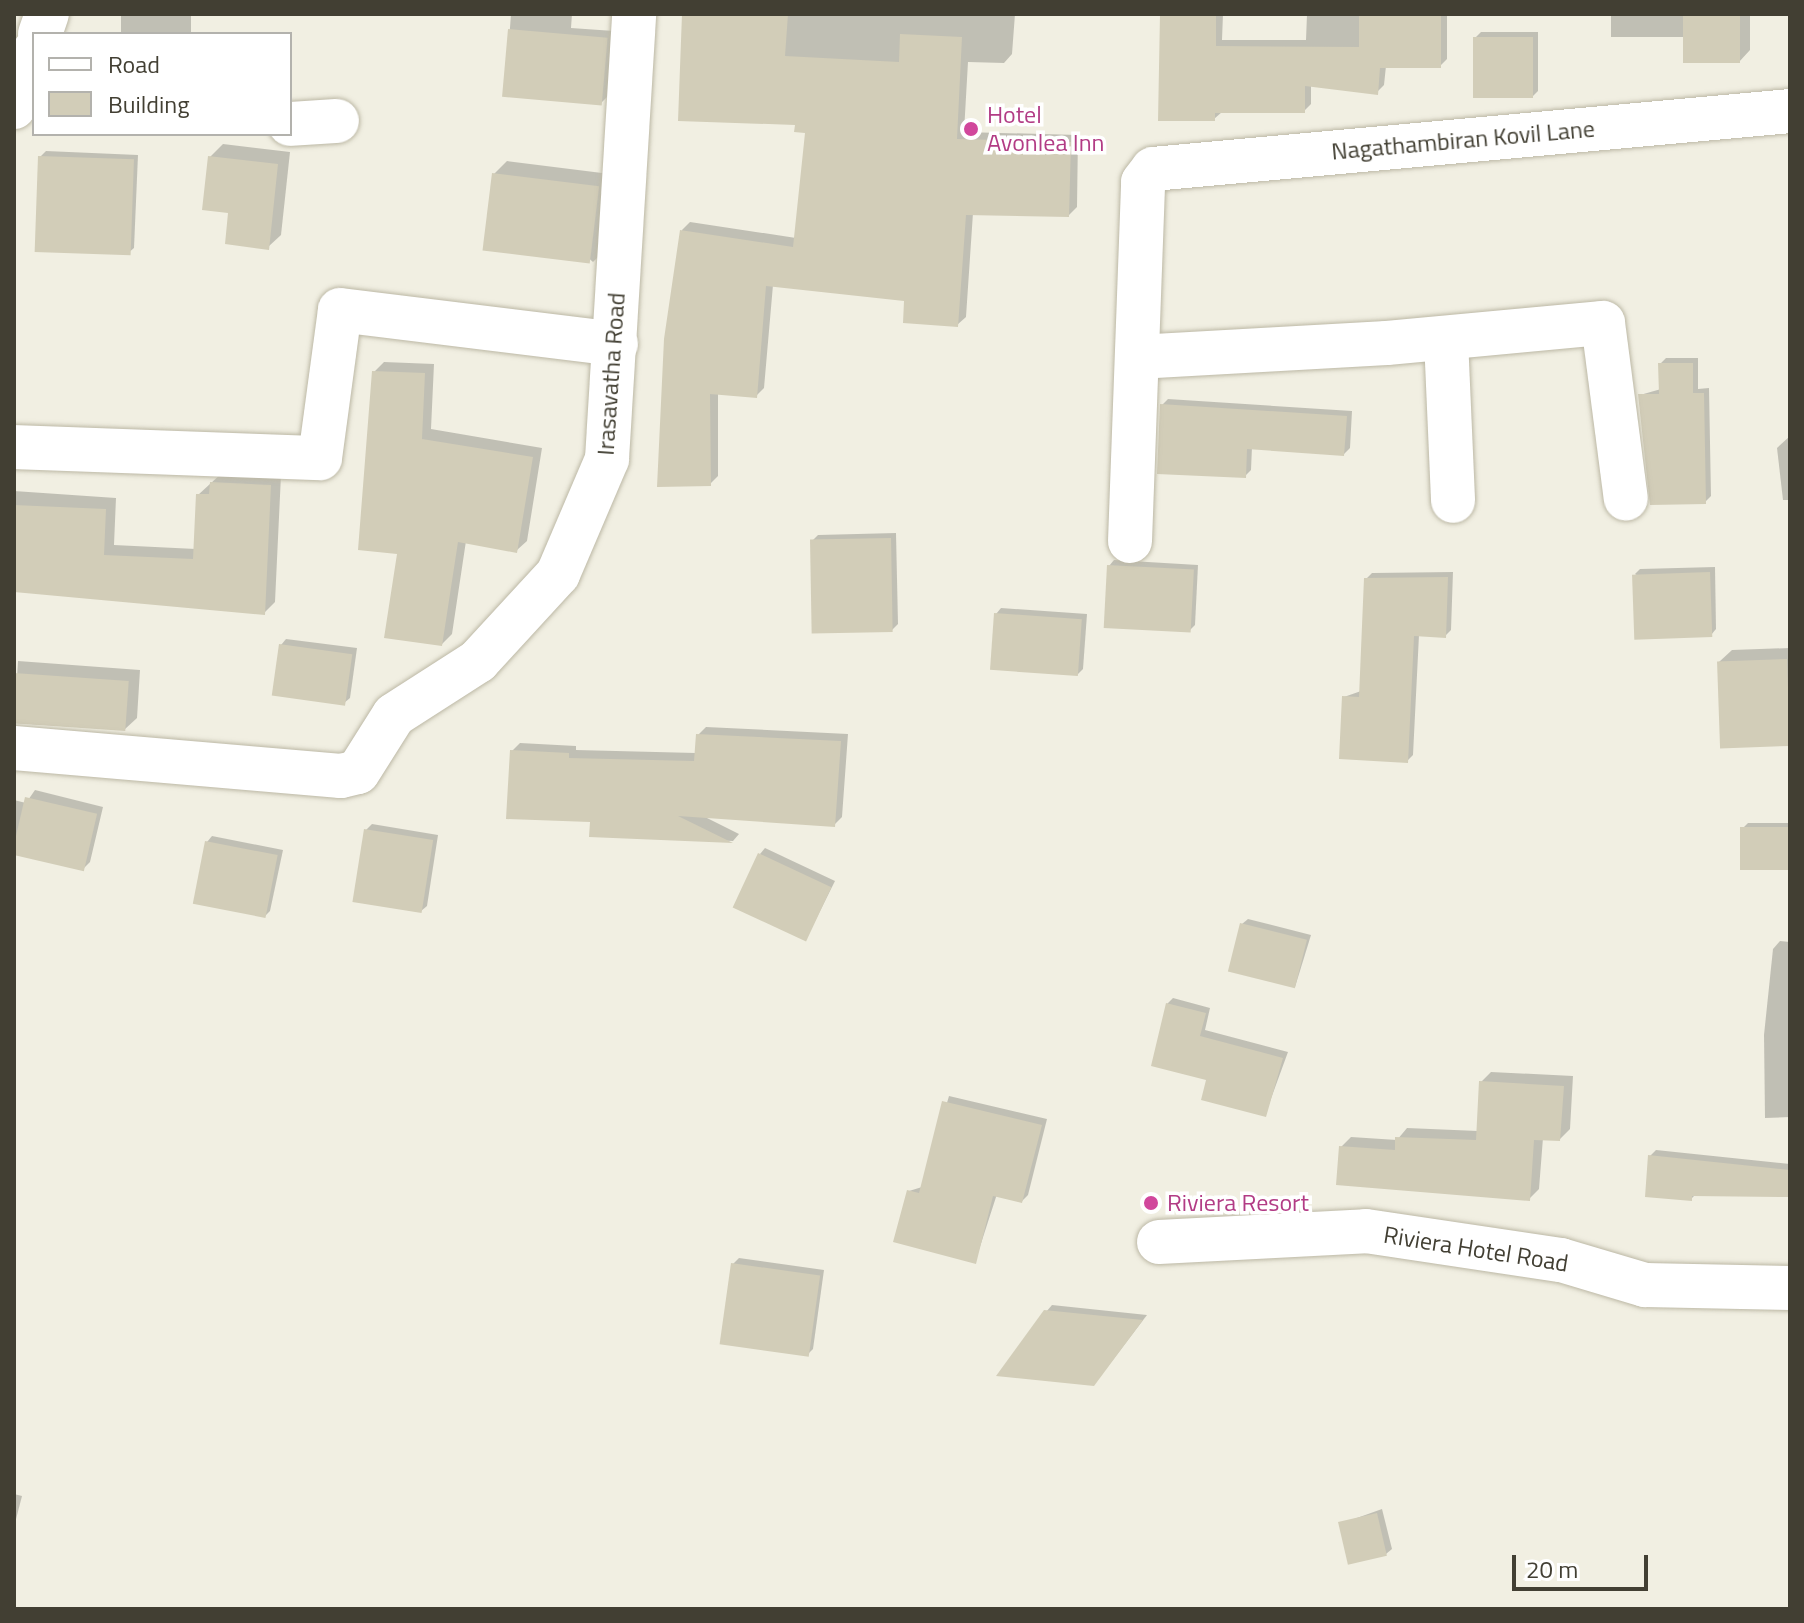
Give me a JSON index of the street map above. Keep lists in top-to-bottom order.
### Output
{
  "streets": {
    "street": ["Nagathambiran Kovil Lane", "Irasavatha Road", "Riviera Hotel Road"]
  },
  "places": ["Hotel Avonlea Inn", "Riviera Resort"],
  "legend": ["Road", "Building"],
  "scale_bar": "20 m"
}
